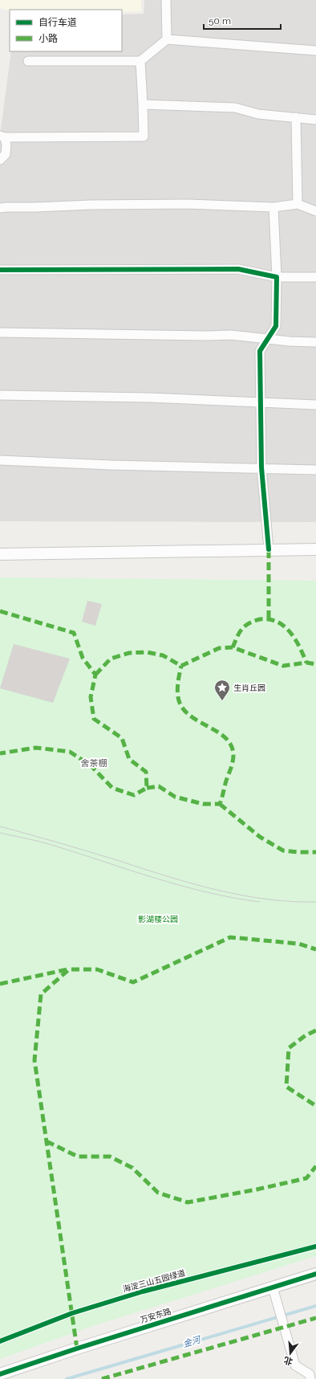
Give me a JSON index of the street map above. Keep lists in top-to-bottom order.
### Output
{
  "streets": {
    "street": ["万安东路"],
    "cycle path": ["海淀三山五园绿道"]
  },
  "districts": ["舍茶棚"],
  "water": ["金河"],
  "parks": ["影湖楼公园"],
  "places": {
    "place": ["生肖丘园"]
  },
  "legend": ["自行车道", "小路"],
  "scale_bar": "50 m",
  "north": "bottom"
}
